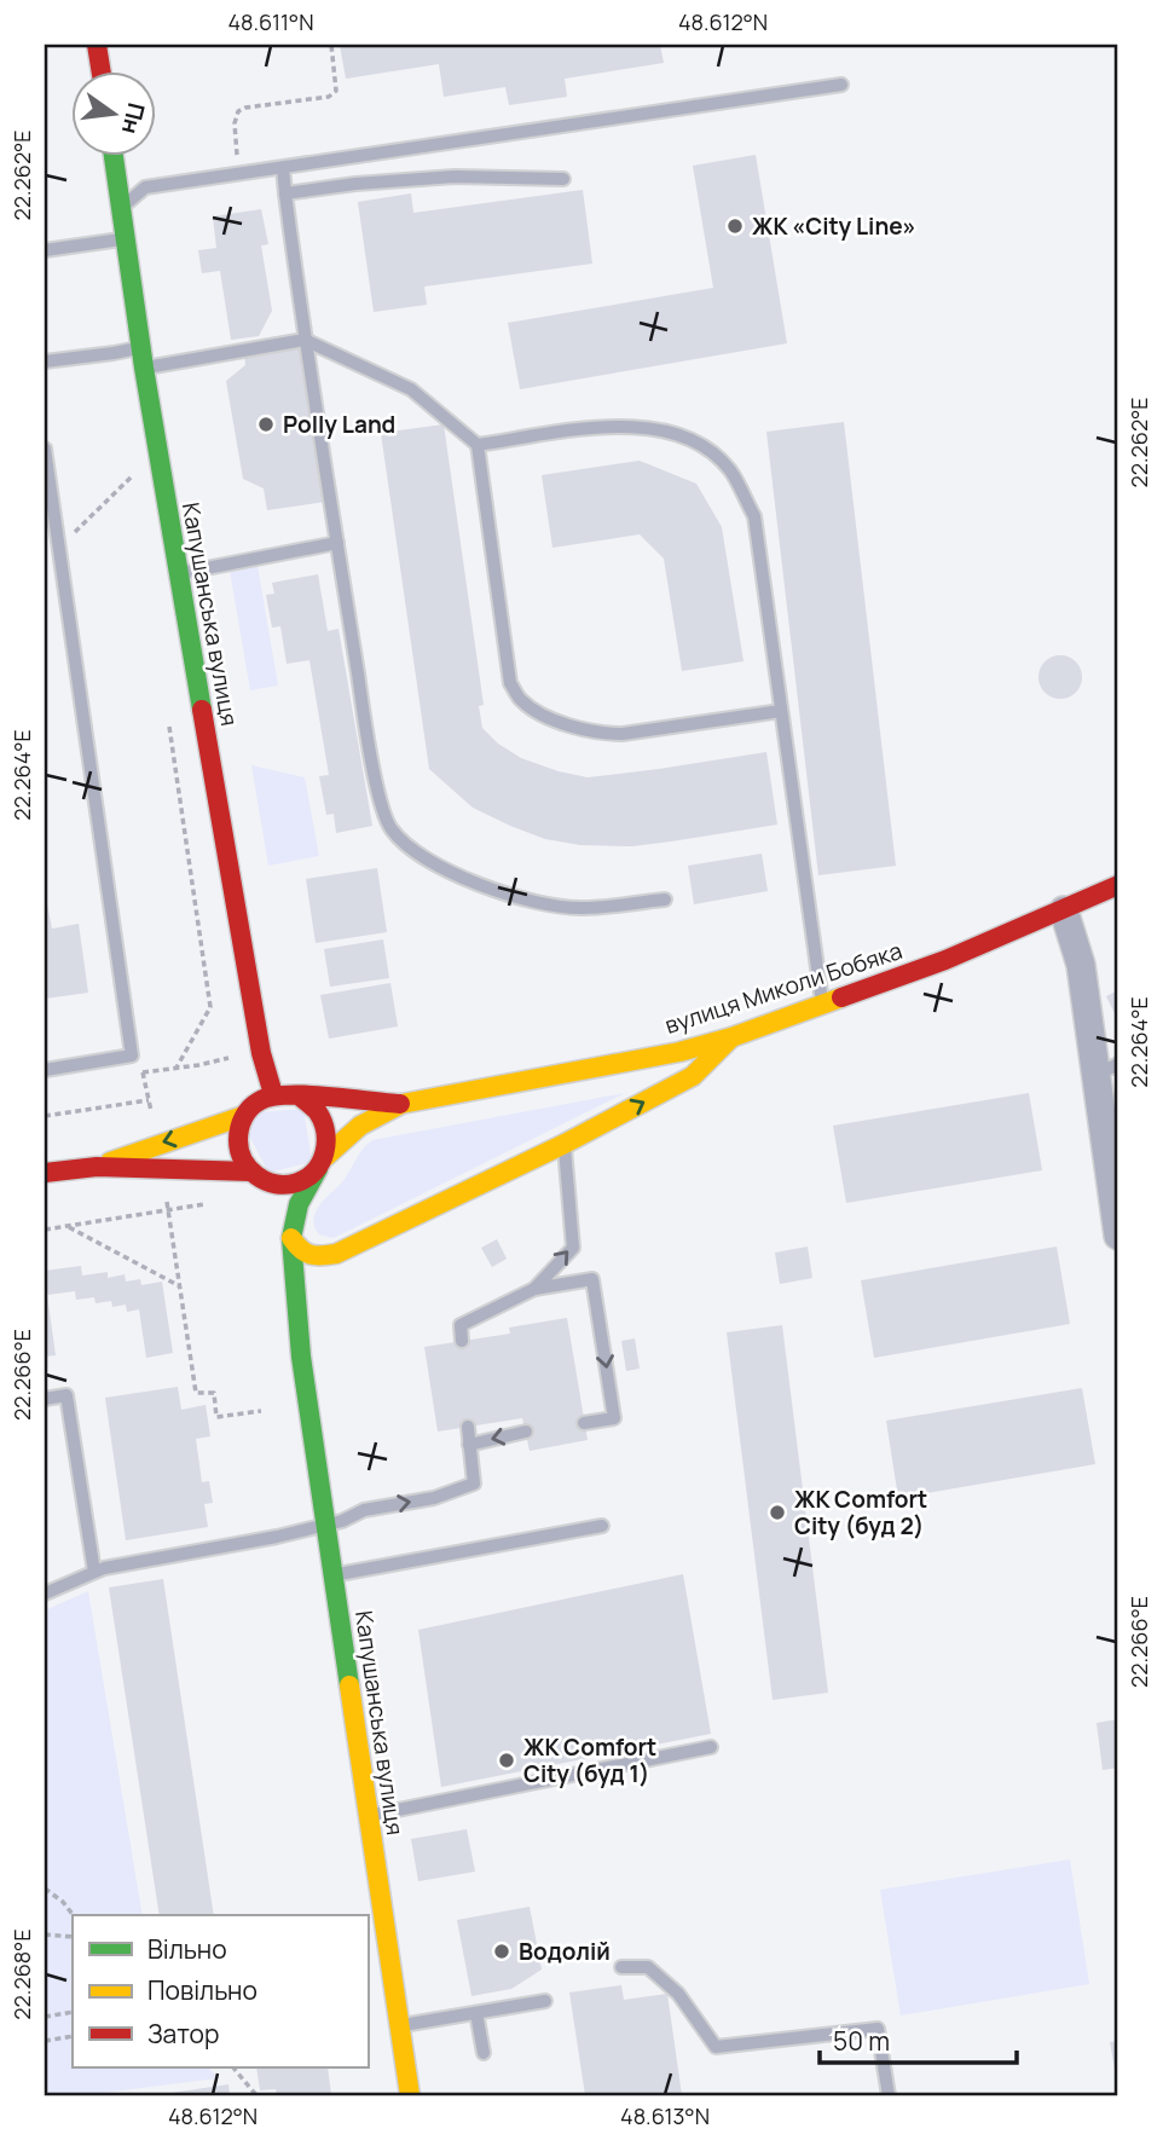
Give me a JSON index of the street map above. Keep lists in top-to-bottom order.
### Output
{
  "streets": {
    "street": ["Капушанська вулиця", "вулиця Миколи Бобяка"]
  },
  "crossings": [
    ["Капушанська вулиця", "вулиця Миколи Бобяка"]
  ],
  "places": [
    "ЖК «City Line»",
    "Polly Land",
    "ЖК Comfort City (буд 2)",
    "ЖК Comfort City (буд 1)",
    "Водолій"
  ],
  "legend": ["Вільно", "Повільно", "Затор"],
  "scale_bar": "50 m",
  "north": "right",
  "coordinates": [
    "48.611°N",
    "48.612°N",
    "22.262°E",
    "22.264°E",
    "22.266°E",
    "22.268°E",
    "48.613°N"
  ]
}
